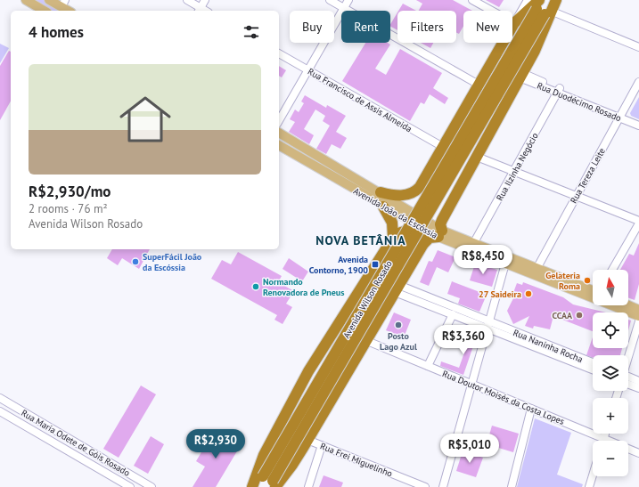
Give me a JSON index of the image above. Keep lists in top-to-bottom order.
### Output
{
  "streets": {
    "highway": ["Avenida Wilson Rosado"],
    "main road": ["Avenida João da Escóssia"],
    "street": [
      "Rua Francisco de Assis Almeida",
      "Rua Duodécimo Rosado",
      "Rua Ilzinha Negócio",
      "Rua Tereza Leite",
      "Rua Naninha Rocha",
      "Rua Doutor Moisés da Costa Lopes",
      "Rua Maria Odete de Góis Rosado",
      "Rua Frei Miguelinho"
    ]
  },
  "crossings": [
    ["Rua Duodécimo Rosado", "Rua Ilzinha Negócio"],
    ["Rua Duodécimo Rosado", "Rua Tereza Leite"],
    ["Rua Ilzinha Negócio", "Avenida João da Escóssia"],
    ["Rua Tereza Leite", "Avenida João da Escóssia"]
  ],
  "districts": ["NOVA BETÂNIA"],
  "places": {
    "other": [
      "SuperFácil João da Escóssia",
      "Gelateria Roma",
      "Normando Renovadora de Pneus",
      "27 Saideira",
      "CCAA",
      "Posto Lago Azul"
    ],
    "transit": ["Avenida Contorno, 1900"]
  },
  "north": "top",
  "page": {
    "chip": [
      "Buy",
      "Rent",
      "Filters",
      "New"
    ],
    "heading": "4 homes",
    "list": [
      {
        "name": "R$2,930/mo",
        "note": "2 rooms · 76 m² · Avenida Wilson Rosado"
      }
    ],
    "price": [
      "R$8,450",
      "R$3,360",
      "R$2,930",
      "R$5,010"
    ],
    "map_buttons": ["+", "−"]
  }
}
